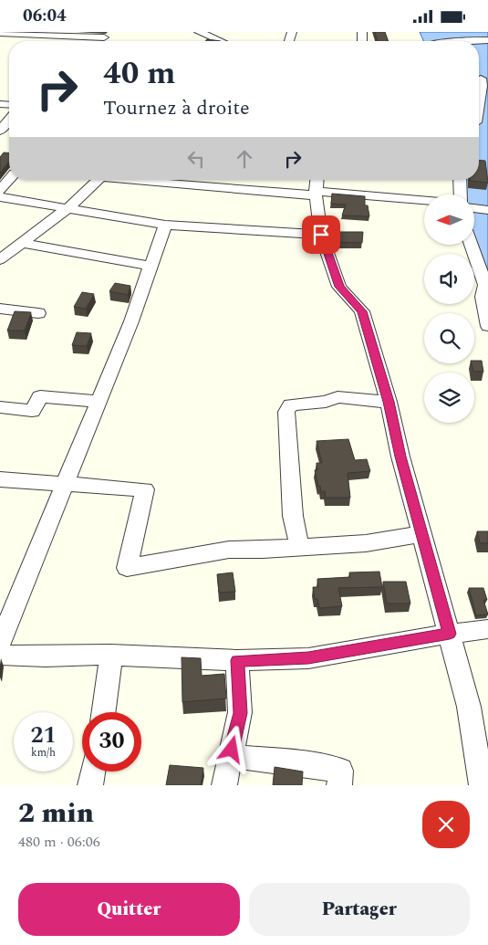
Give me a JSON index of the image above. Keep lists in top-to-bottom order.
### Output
{
  "north": "left",
  "page": {
    "status": "06:04",
    "turn": ["40 m", "Tournez à droite"],
    "speed": "21 km/h",
    "limit": "30",
    "heading": ["2 min", "480 m · 06:06"],
    "buttons": ["Quitter", "Partager"]
  }
}
